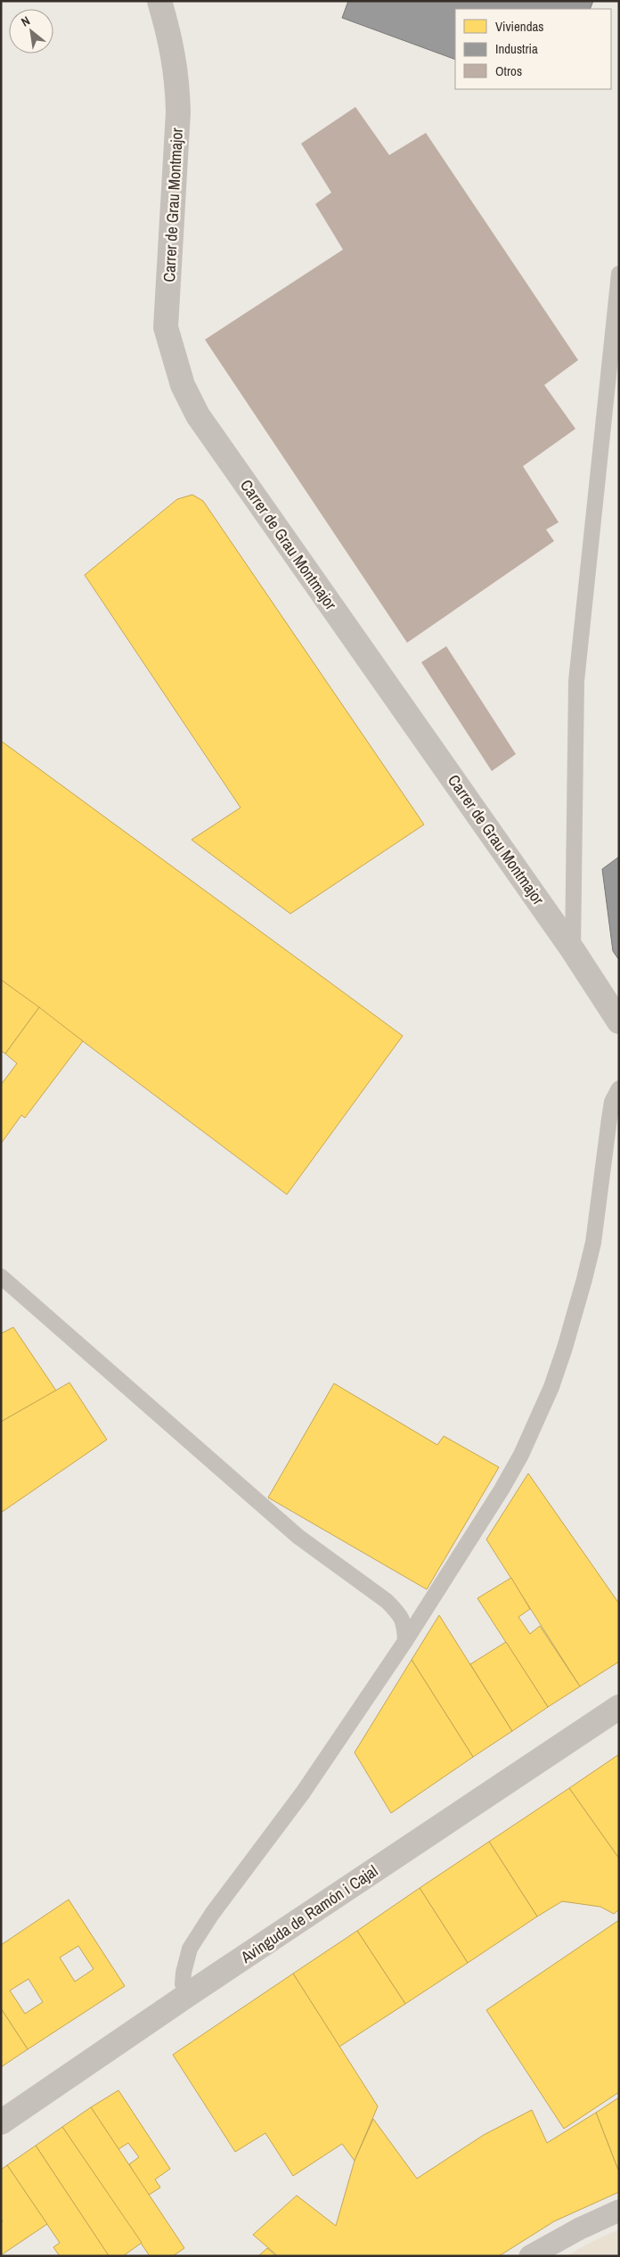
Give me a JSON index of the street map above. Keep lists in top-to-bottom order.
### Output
{
  "streets": {
    "street": ["Carrer de Grau Montmajor", "Avinguda de Ramón i Cajal"]
  },
  "legend": ["Viviendas", "Industria", "Otros"],
  "north": "top left"
}
